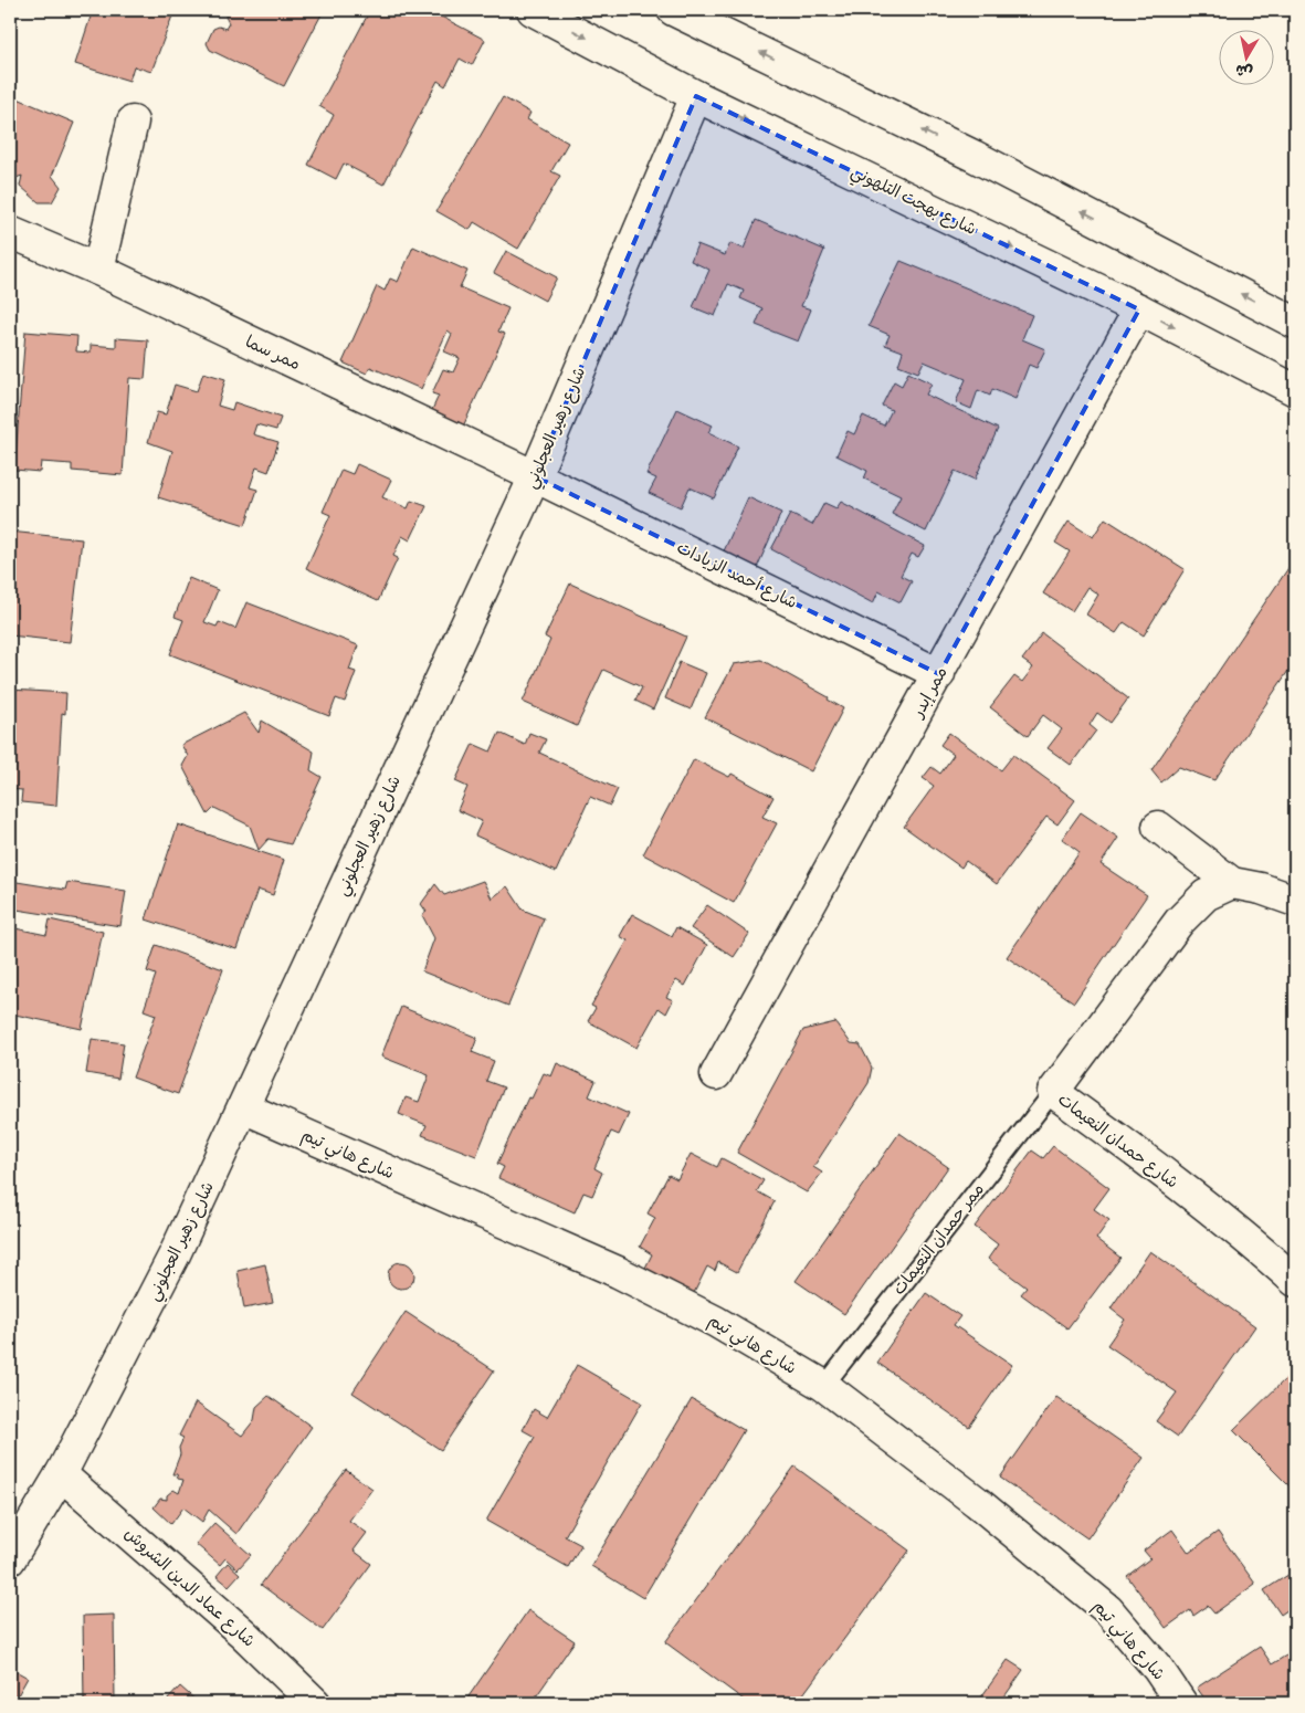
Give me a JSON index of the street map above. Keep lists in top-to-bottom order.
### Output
{
  "streets": {
    "street": [
      "شارع بهجت التلهوني",
      "ممر سما",
      "شارع زهير العجلوني",
      "شارع أحمد الزيادات",
      "ممر إبدر",
      "شارع حمدان النعيمات",
      "شارع هاني تيم",
      "شارع عماد الدين الشروش"
    ],
    "lane": ["ممر حمدان النعيمات"]
  },
  "crossings": [
    ["شارع بهجت التلهوني", "شارع زهير العجلوني"],
    ["شارع بهجت التلهوني", "ممر إبدر"],
    ["ممر سما", "شارع زهير العجلوني"],
    ["ممر سما", "شارع أحمد الزيادات"],
    ["شارع زهير العجلوني", "شارع أحمد الزيادات"],
    ["شارع زهير العجلوني", "شارع هاني تيم"],
    ["شارع زهير العجلوني", "شارع عماد الدين الشروش"],
    ["شارع أحمد الزيادات", "ممر إبدر"],
    ["شارع حمدان النعيمات", "ممر حمدان النعيمات"],
    ["شارع هاني تيم", "ممر حمدان النعيمات"]
  ],
  "north": "bottom"
}
